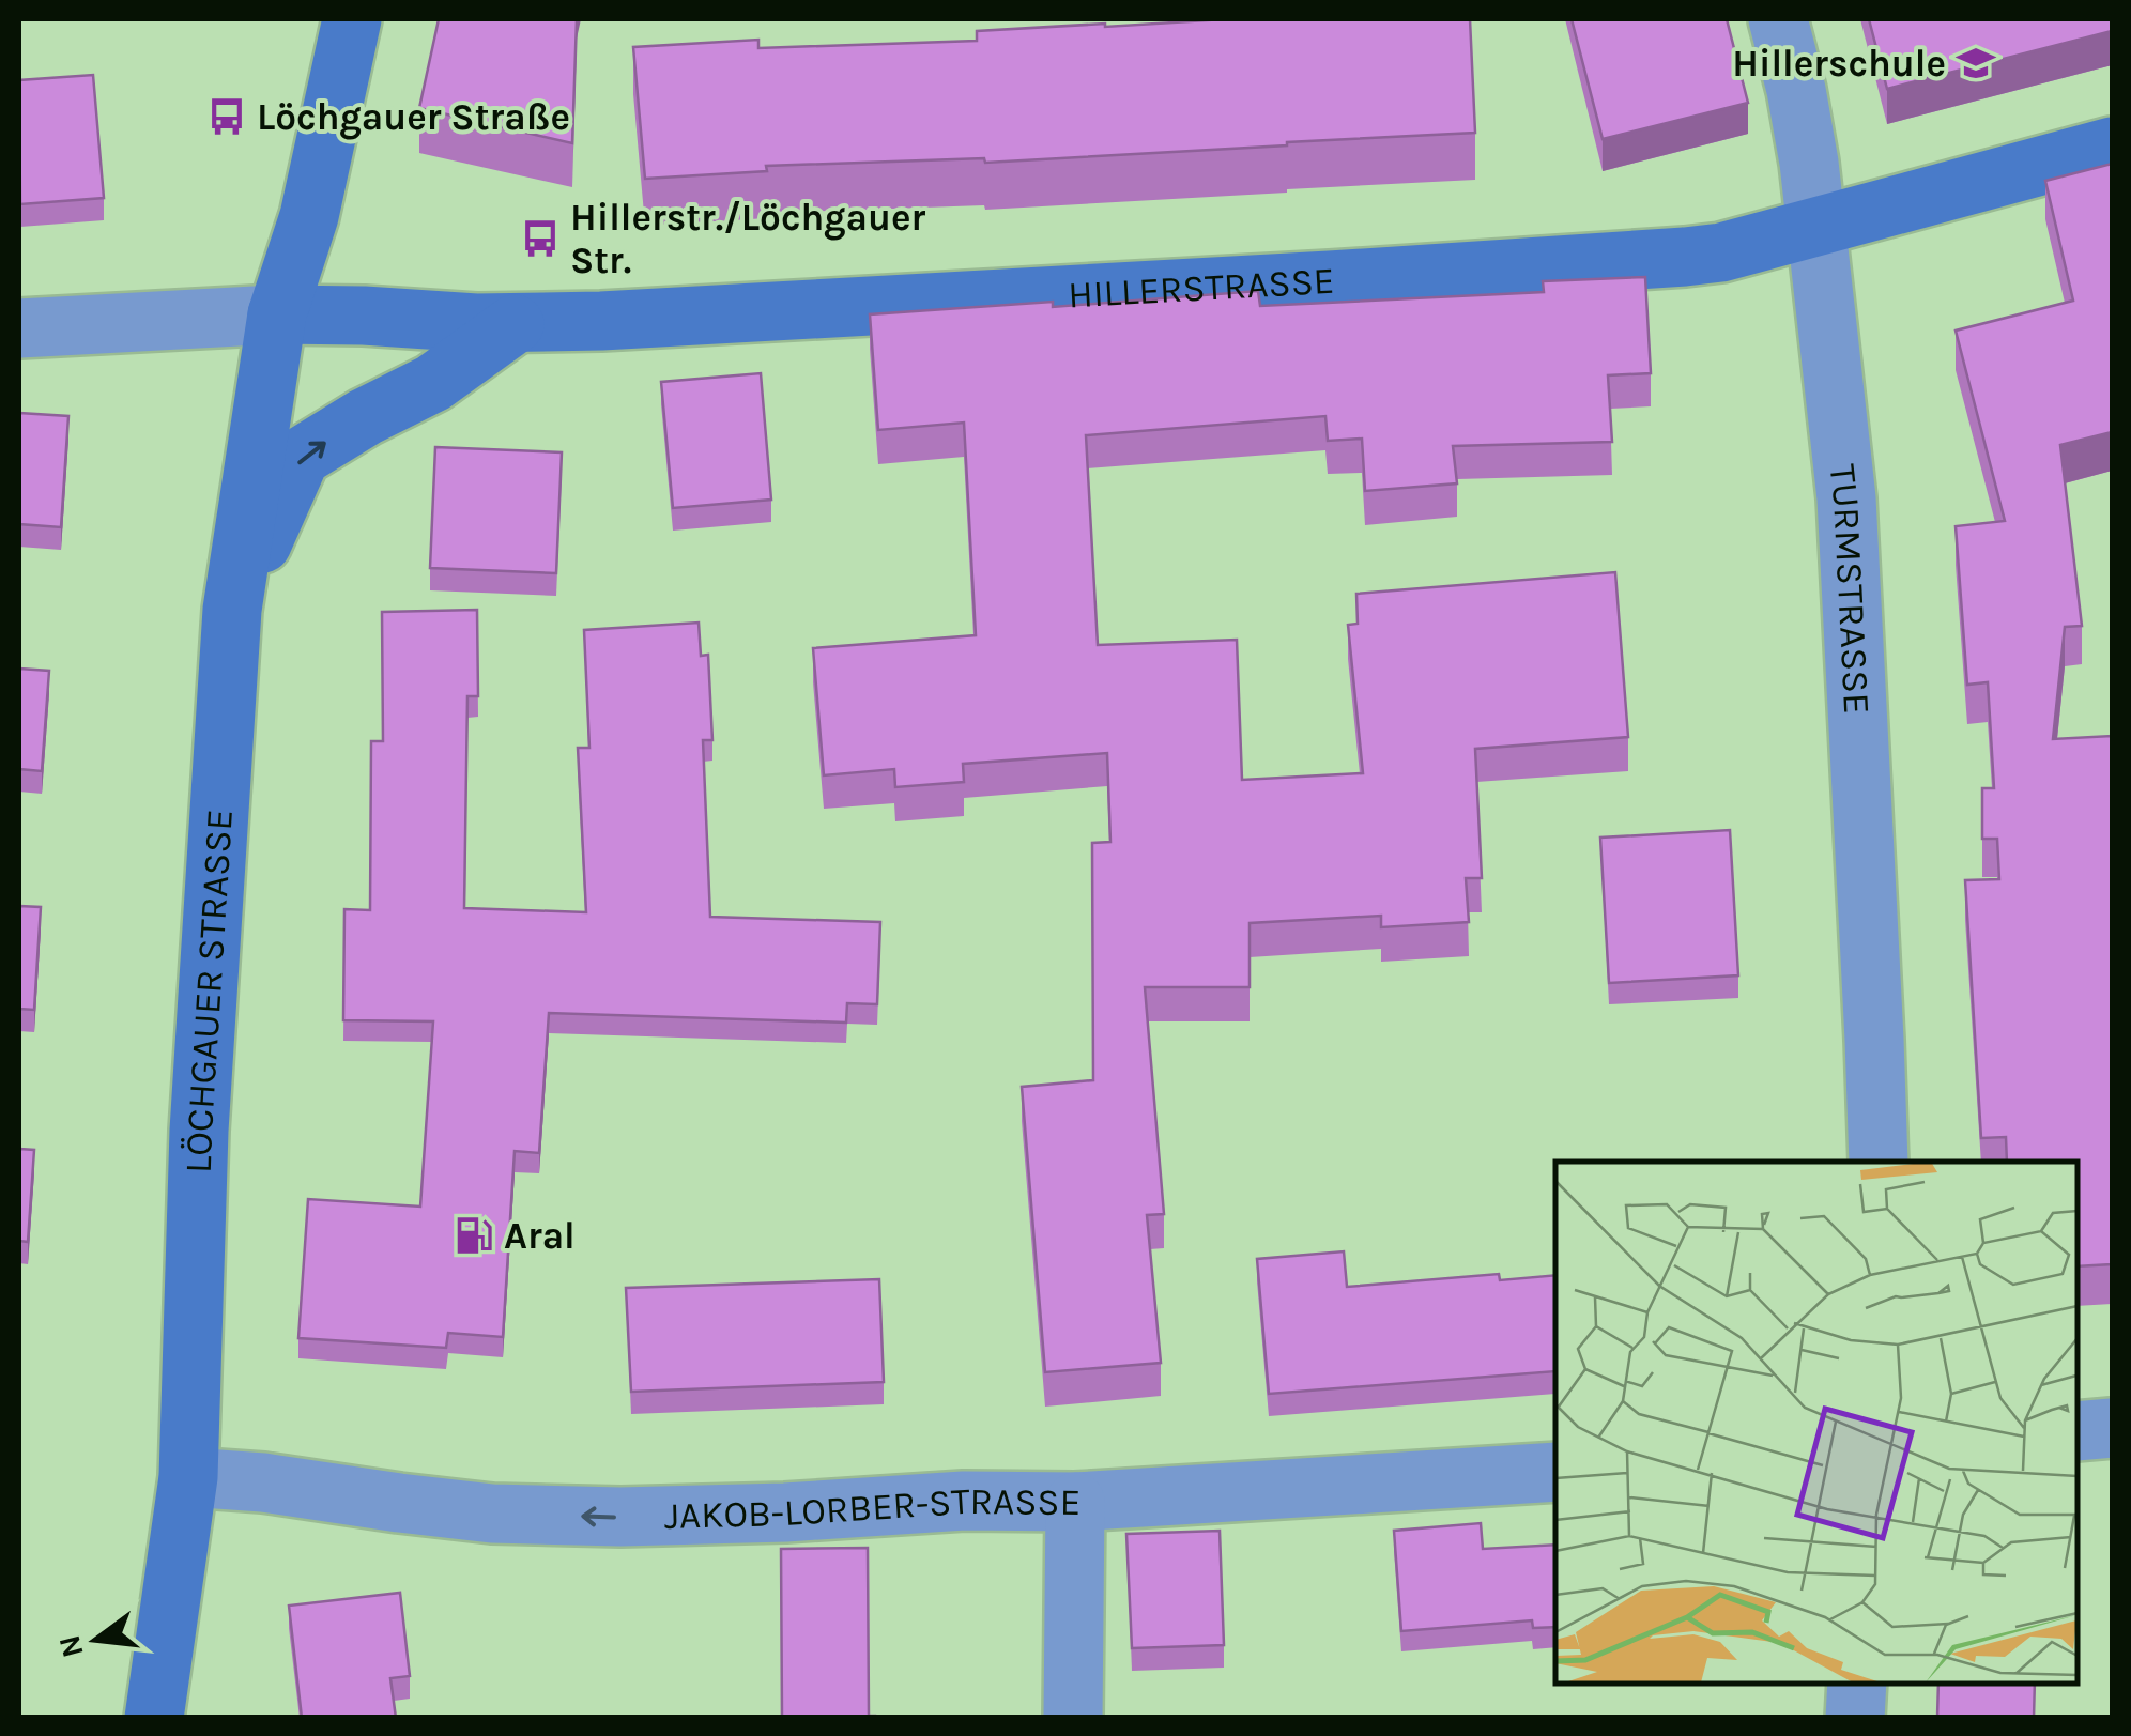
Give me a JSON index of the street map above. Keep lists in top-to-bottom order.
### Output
{
  "streets": {
    "street": [
      "HILLERSTRASSE",
      "TURMSTRASSE",
      "LÖCHGAUER STRASSE",
      "JAKOB-LORBER-STRASSE"
    ]
  },
  "crossings": [
    ["HILLERSTRASSE", "TURMSTRASSE"],
    ["HILLERSTRASSE", "LÖCHGAUER STRASSE"],
    ["LÖCHGAUER STRASSE", "JAKOB-LORBER-STRASSE"]
  ],
  "one_way": ["JAKOB-LORBER-STRASSE"],
  "places": {
    "school or university": ["Hillerschule"],
    "bus stop": ["Löchgauer Straße", "Hillerstr./Löchgauer Str."],
    "fuel station": ["Aral"]
  },
  "north": "left"
}
